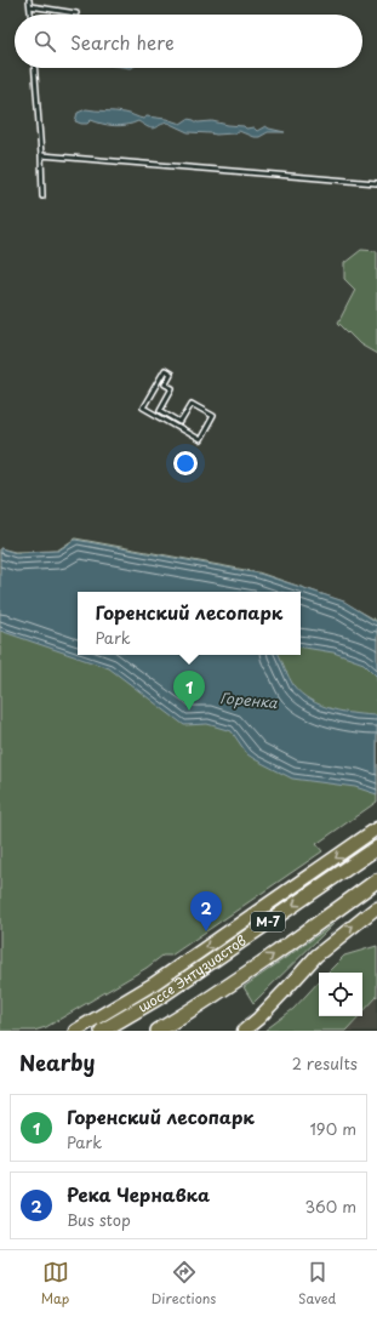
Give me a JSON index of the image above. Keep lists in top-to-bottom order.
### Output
{
  "streets": {
    "highway": ["М-7", "шоссе Энтузиастов"]
  },
  "water": ["Горенка"],
  "page": {
    "search": "Search here",
    "popup": ["Горенский лесопарк", "Park"],
    "pins": ["1", "2"],
    "heading": ["Nearby", "2 results"],
    "list": [
      {
        "mark": "1",
        "name": "Горенский лесопарк",
        "note": "Park",
        "value": "190 m"
      },
      {
        "mark": "2",
        "name": "Река Чернавка",
        "note": "Bus stop",
        "value": "360 m"
      }
    ],
    "nav": ["Map", "Directions", "Saved"]
  }
}
